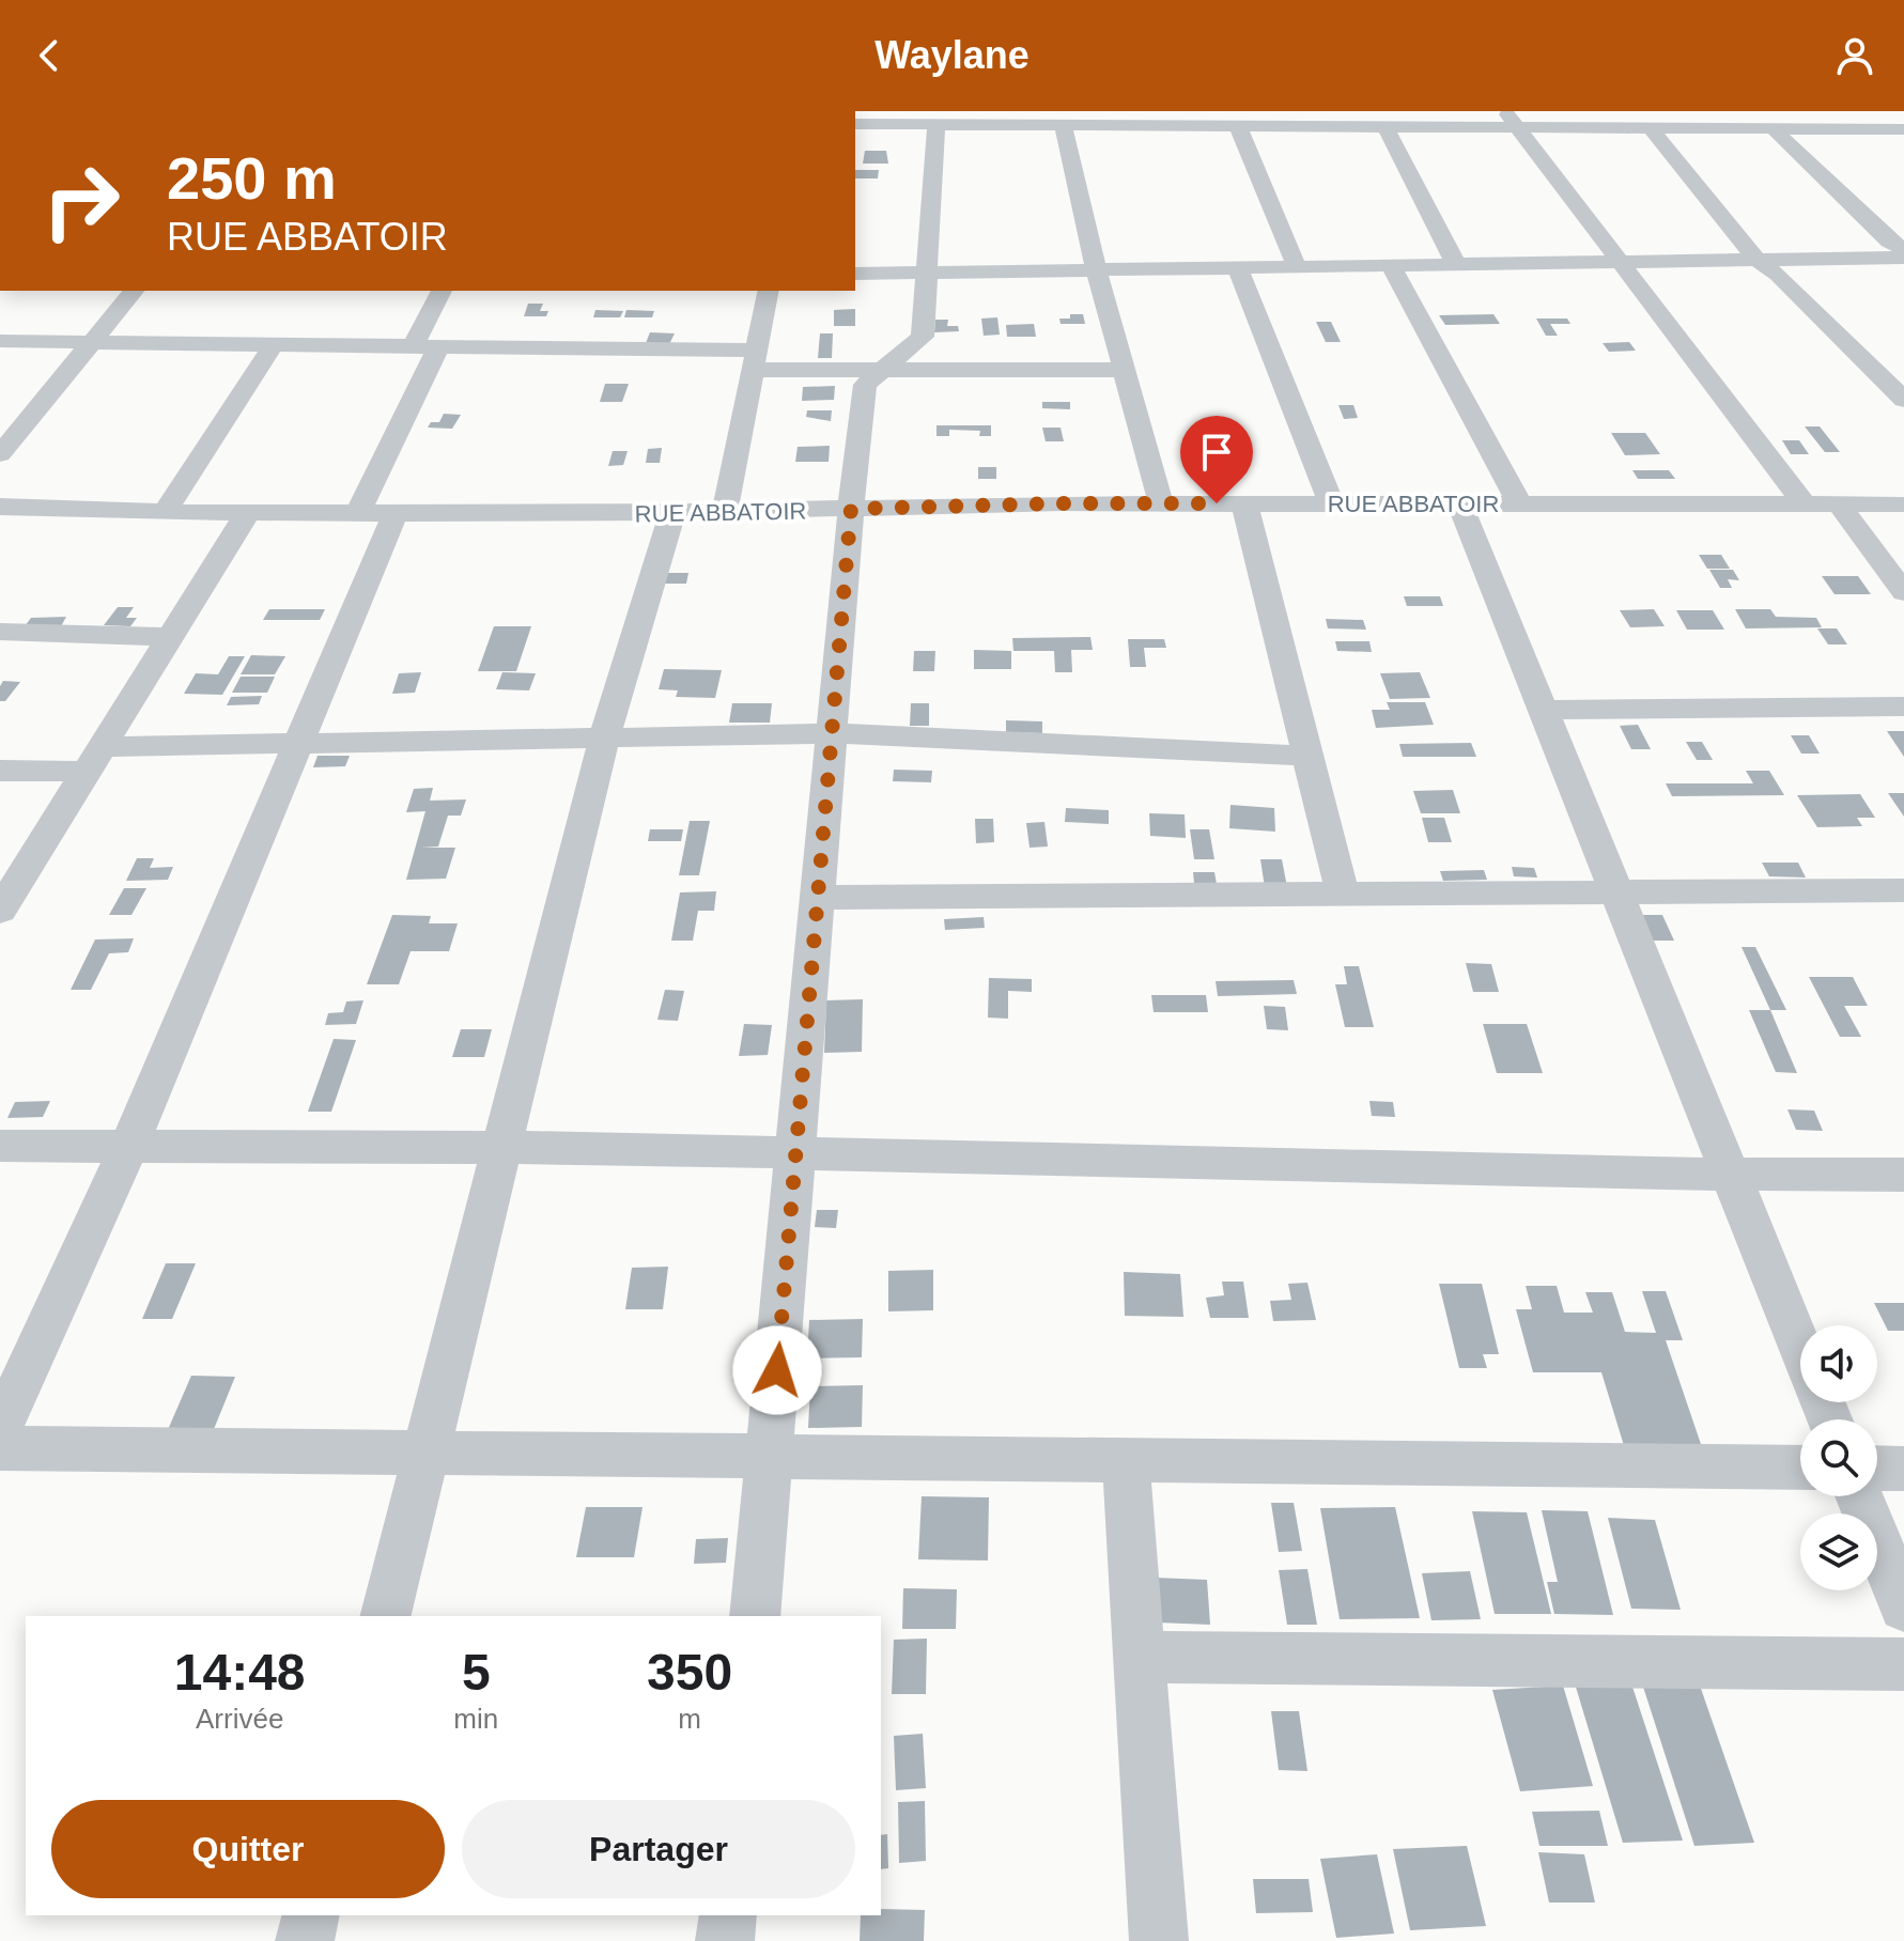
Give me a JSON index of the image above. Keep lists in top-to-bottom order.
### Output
{
  "streets": {
    "street": ["RUE ABBATOIR"]
  },
  "page": {
    "header": "Waylane",
    "turn": ["250 m", "RUE ABBATOIR"],
    "eta": [
      "14:48",
      "Arrivée",
      "5",
      "min",
      "350",
      "m"
    ],
    "buttons": ["Quitter", "Partager"]
  }
}
